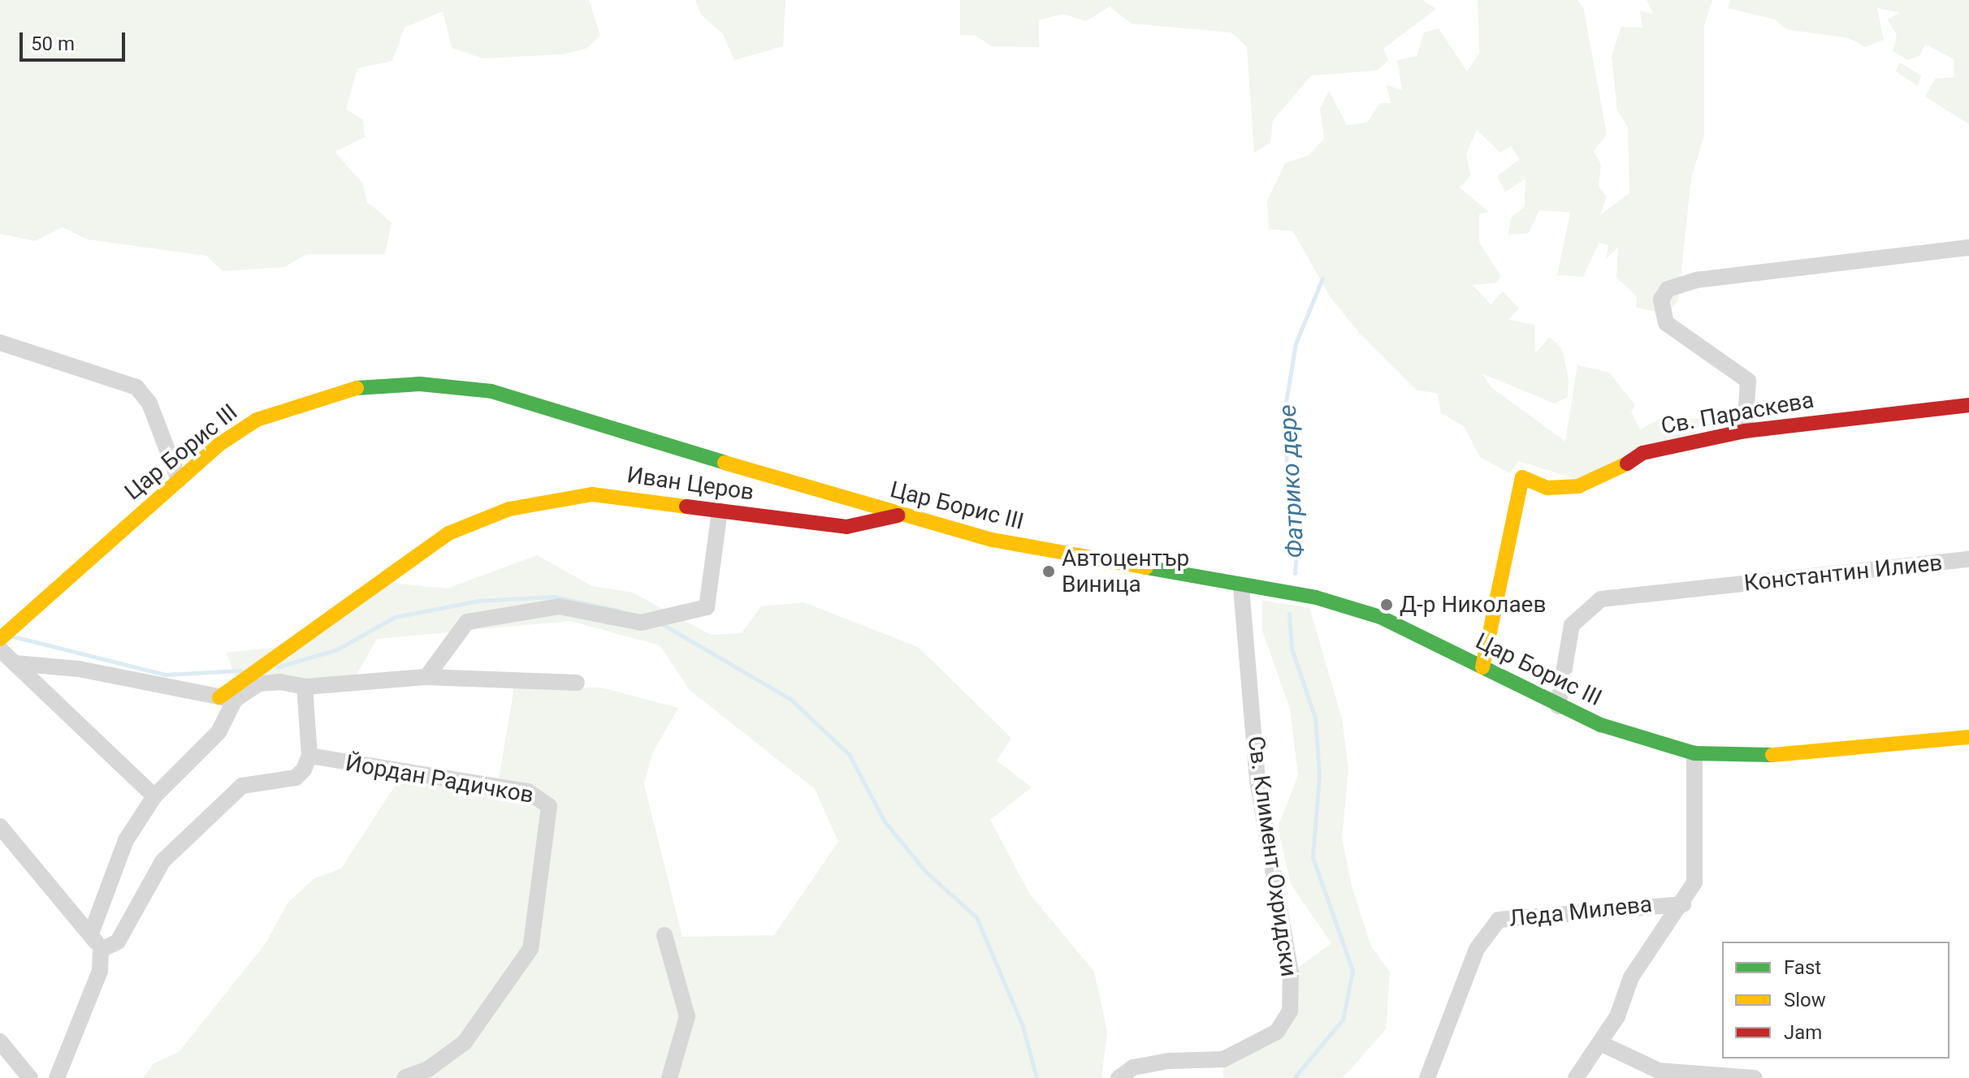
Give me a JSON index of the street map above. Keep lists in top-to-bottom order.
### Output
{
  "streets": {
    "street": [
      "Св. Параскева",
      "Цар Борис III",
      "Иван Церов",
      "Константин Илиев",
      "Йордан Радичков",
      "Св. Климент Охридски",
      "Леда Милева"
    ]
  },
  "crossings": [
    ["Св. Параскева", "Цар Борис III"],
    ["Цар Борис III", "Иван Церов"],
    ["Цар Борис III", "Константин Илиев"],
    ["Цар Борис III", "Св. Климент Охридски"]
  ],
  "water": ["Фатрико дере"],
  "places": ["Автоцентър Виница", "Д-р Николаев"],
  "legend": ["Fast", "Slow", "Jam"],
  "scale_bar": "50 m"
}
